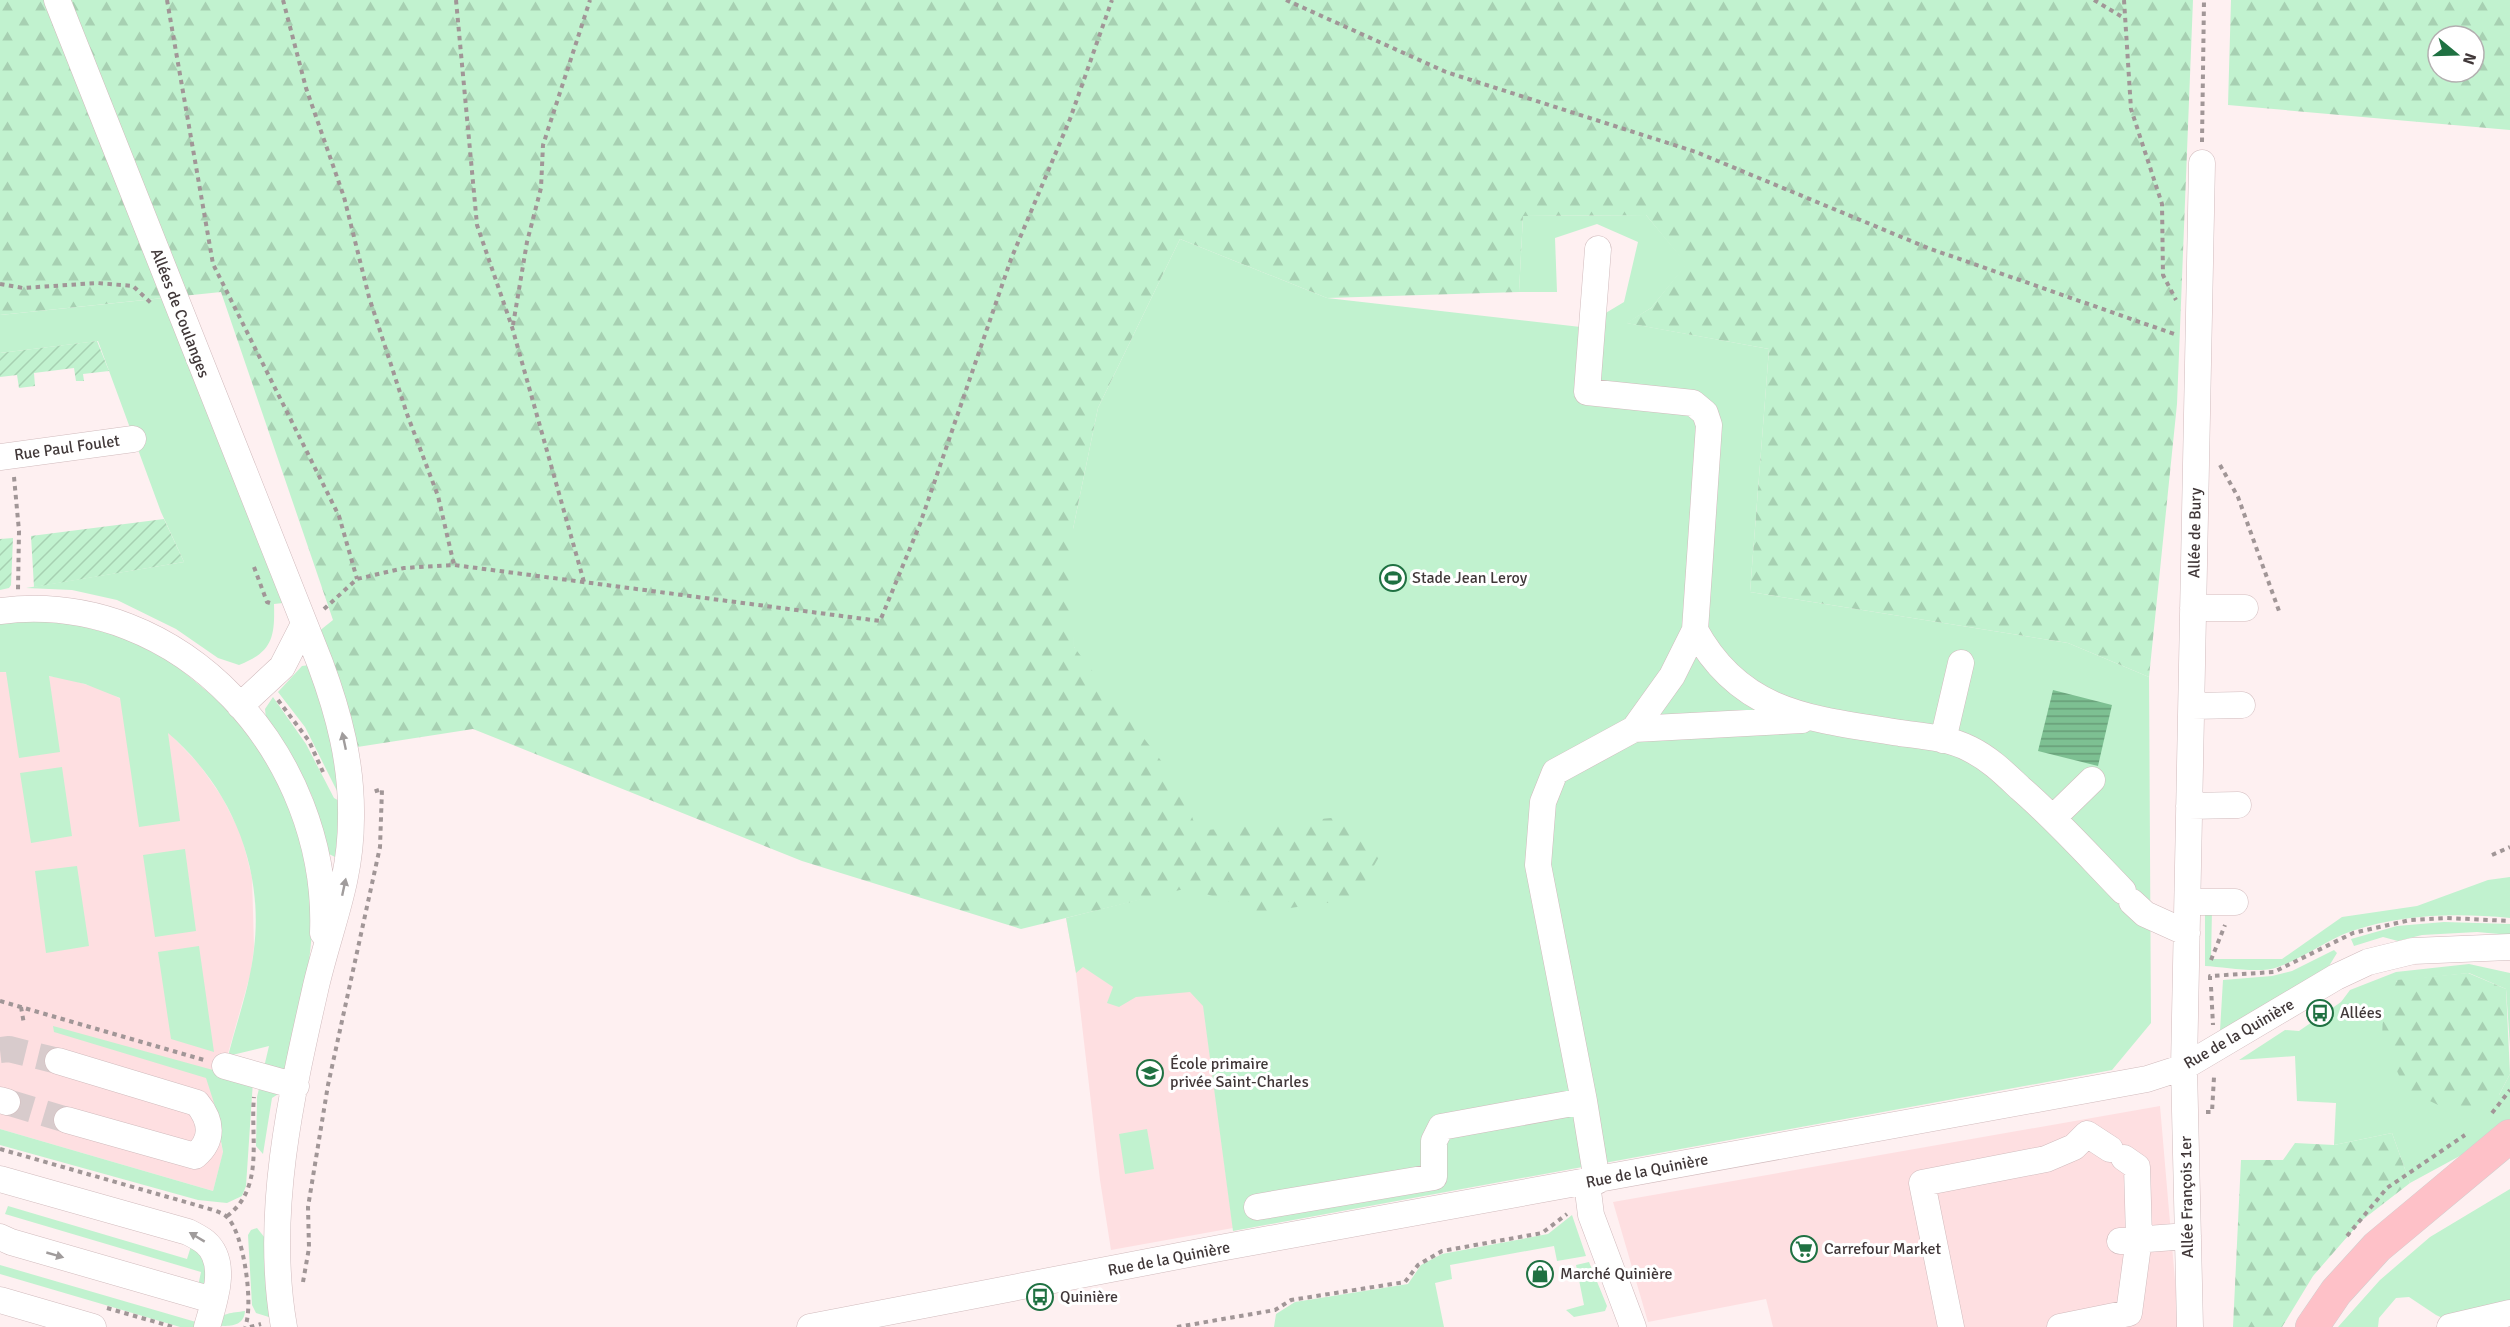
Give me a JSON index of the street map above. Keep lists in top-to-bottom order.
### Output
{
  "streets": {
    "street": [
      "Allées de Coulanges",
      "Rue Paul Foulet",
      "Allée de Bury",
      "Rue de la Quinière",
      "Allée François 1er"
    ]
  },
  "crossings": [
    ["Allée de Bury", "Rue de la Quinière"],
    ["Allée de Bury", "Allée François 1er"],
    ["Rue de la Quinière", "Allée François 1er"]
  ],
  "places": {
    "sports": ["Stade Jean Leroy"],
    "bus stop": ["Allées", "Quinière"],
    "school or university": ["École primaire privée Saint-Charles"],
    "supermarket": ["Carrefour Market"],
    "shop": ["Marché Quinière"]
  },
  "north": "right"
}
